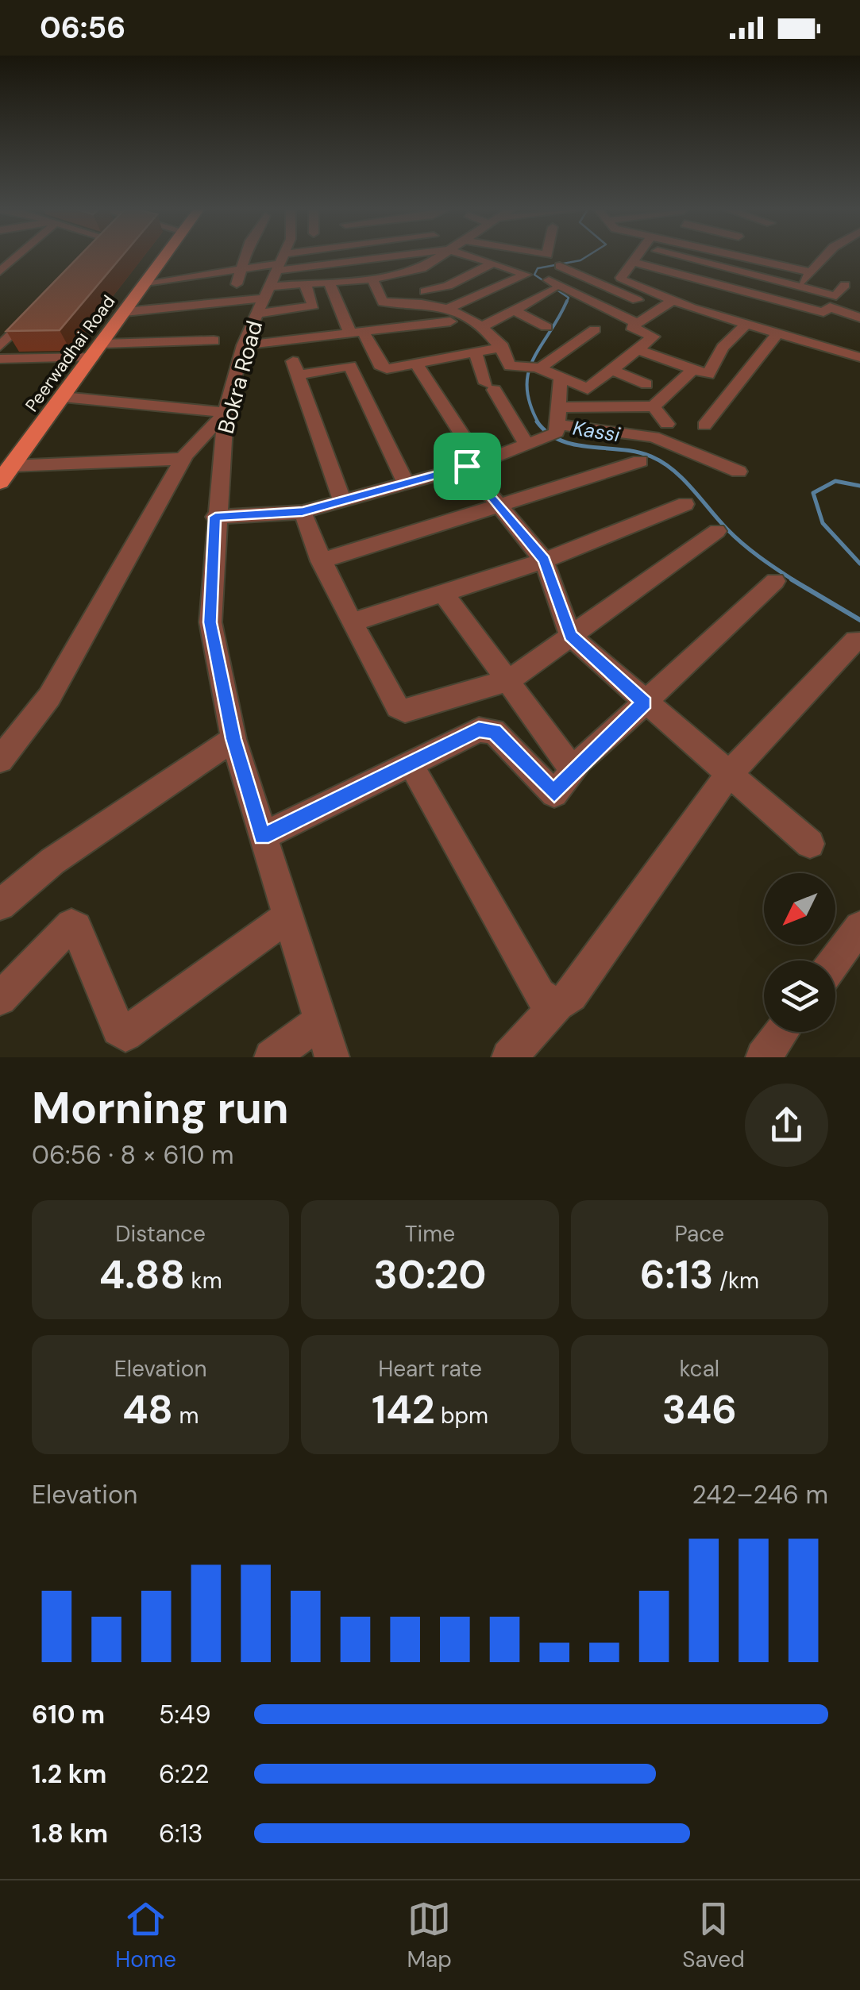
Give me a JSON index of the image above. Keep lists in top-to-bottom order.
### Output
{
  "streets": {
    "main road": ["Peerwadhai Road"],
    "street": ["Bokra Road"]
  },
  "water": ["Kassi"],
  "north": "bottom left",
  "page": {
    "status": "06:56",
    "heading": ["Morning run", "06:56 · 8 × 610 m"],
    "stats": [
      ["Distance", "4.88 km"],
      ["Time", "30:20"],
      ["Pace", "6:13 /km"],
      ["Elevation", "48 m"],
      ["Heart rate", "142 bpm"],
      ["kcal", "346"]
    ],
    "chart": ["Elevation", "242–246 m"],
    "list": [
      {
        "name": "610 m",
        "note": "5:49"
      },
      {
        "name": "1.2 km",
        "note": "6:22"
      },
      {
        "name": "1.8 km",
        "note": "6:13"
      }
    ],
    "tabs": ["Home", "Map", "Saved"]
  }
}
